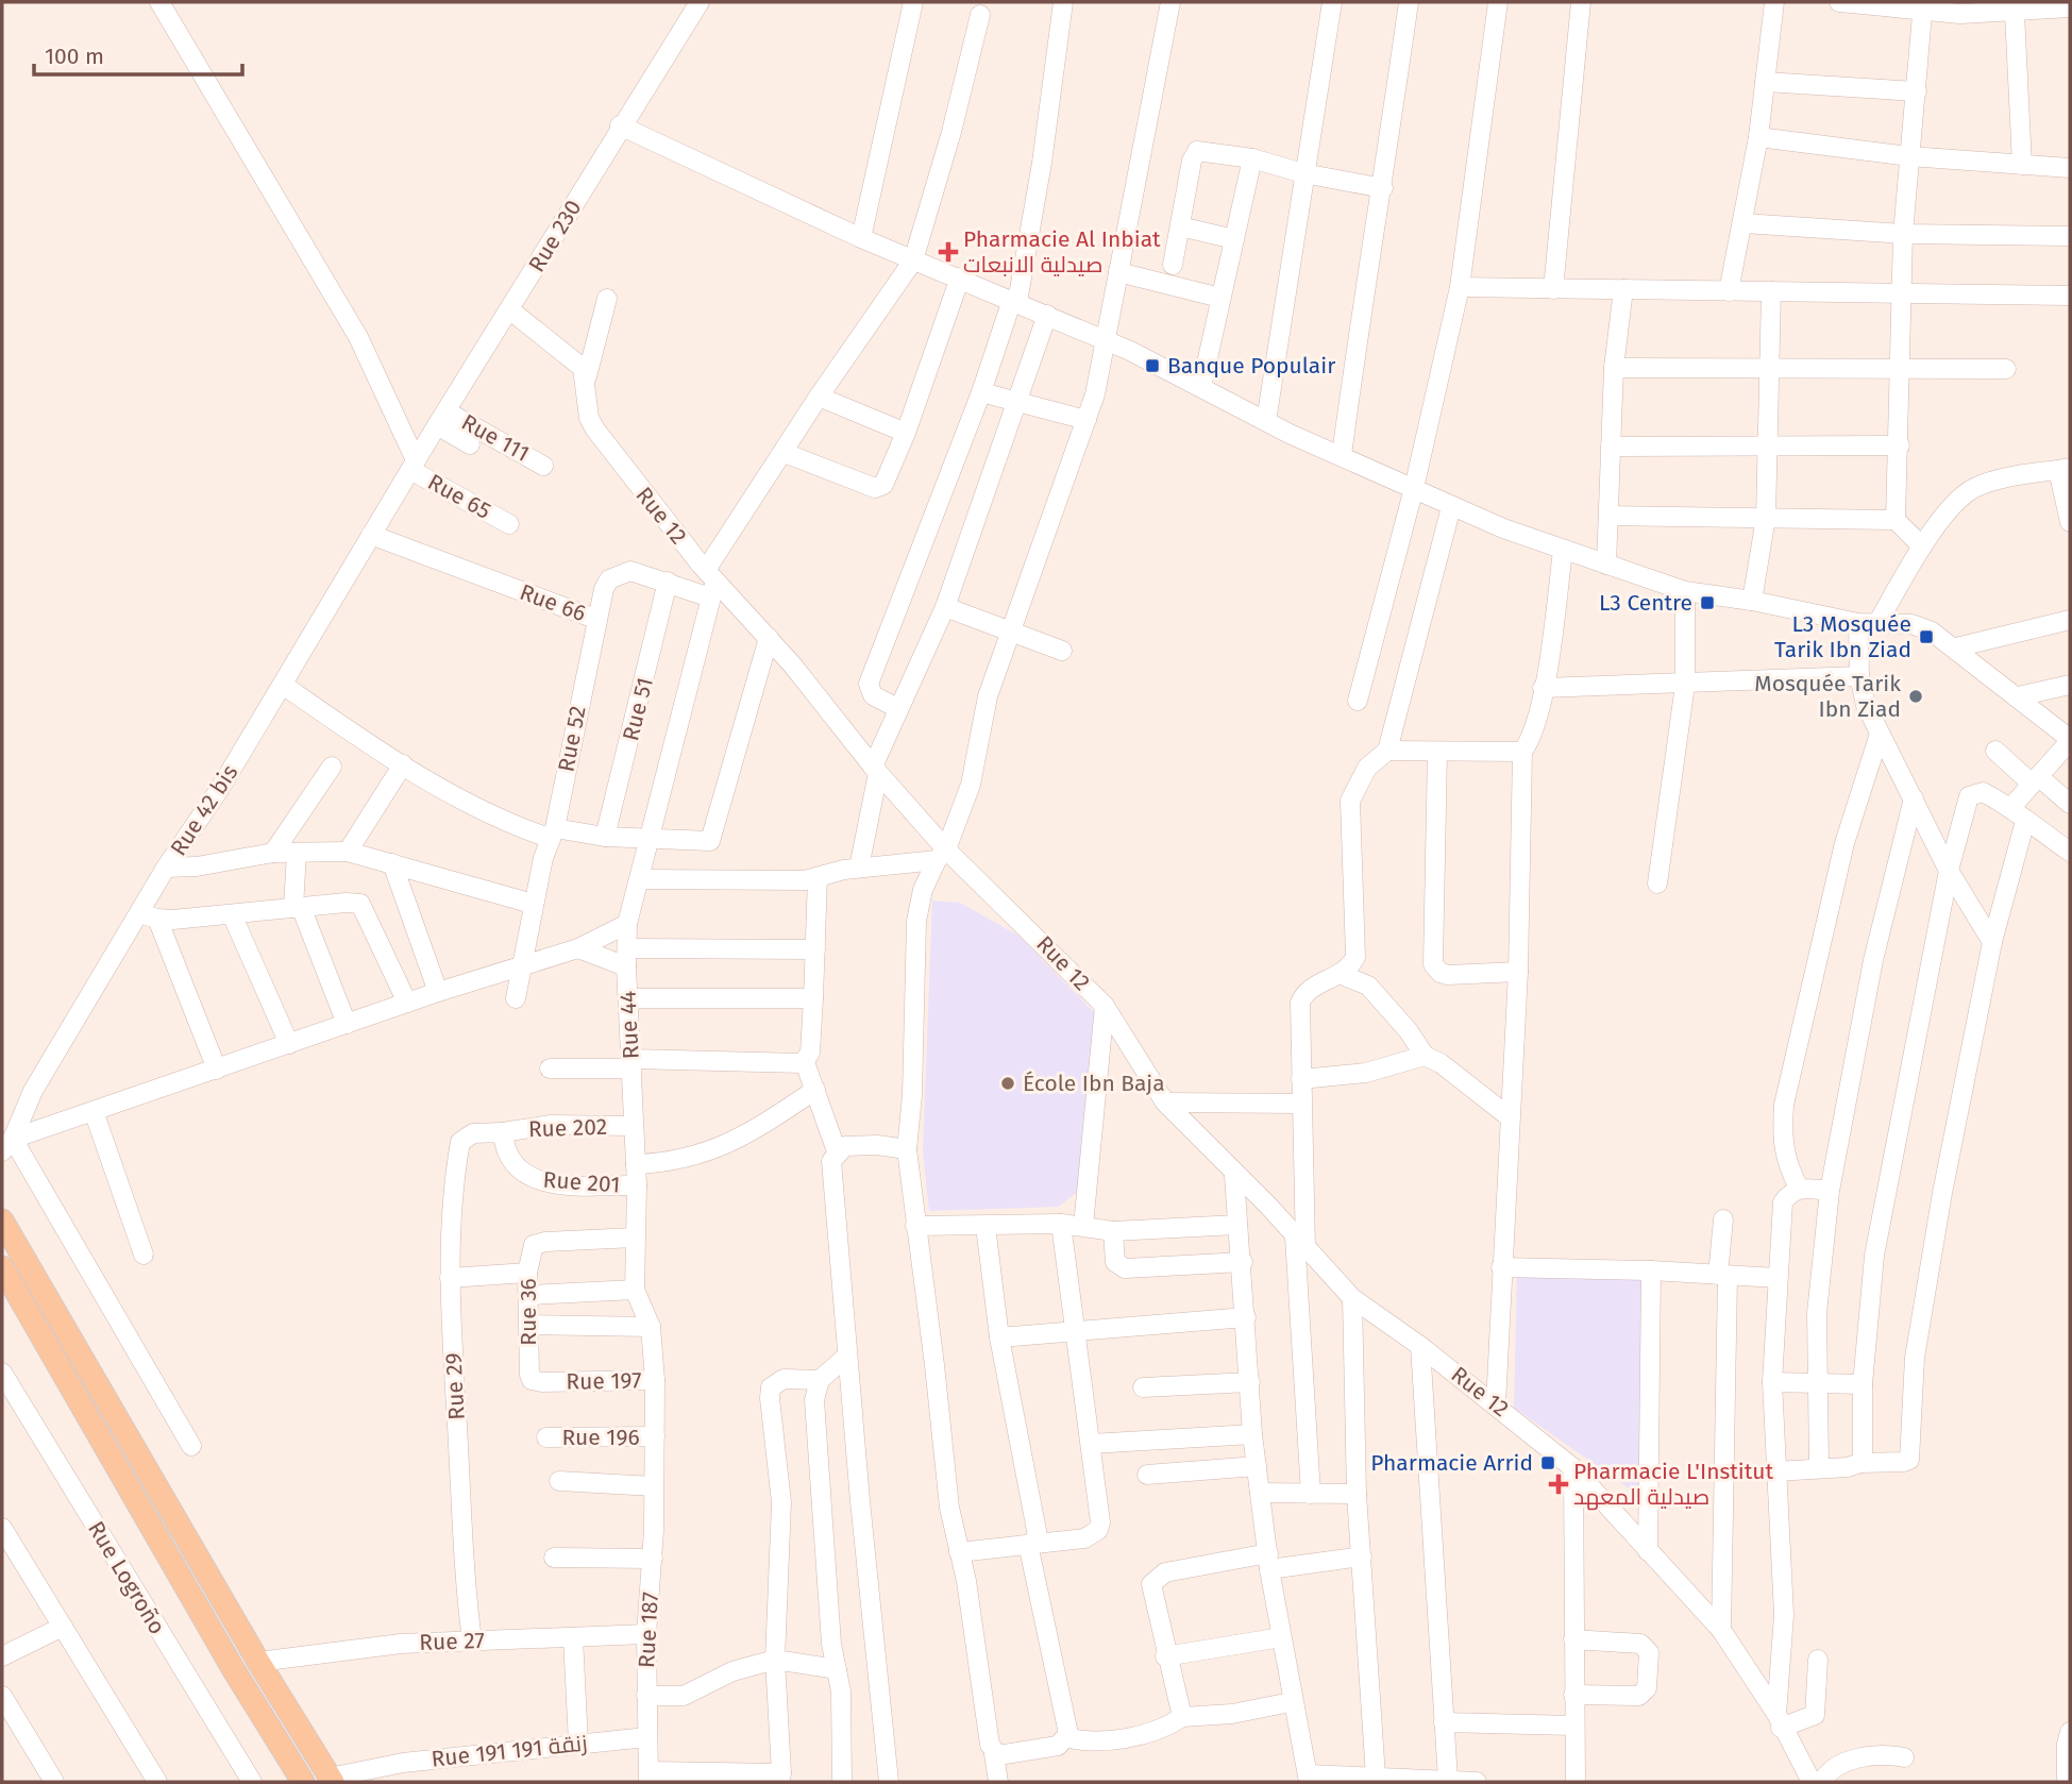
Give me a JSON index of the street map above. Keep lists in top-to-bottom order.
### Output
{
  "streets": {
    "street": [
      "Rue 230",
      "Rue 111",
      "Rue 65",
      "Rue 12",
      "Rue 66",
      "Rue 51",
      "Rue 52",
      "Rue 42 bis",
      "Rue 44",
      "Rue 202",
      "Rue 201",
      "Rue 36",
      "Rue 197",
      "Rue 29",
      "Rue 196",
      "Rue Logroño",
      "Rue 187",
      "Rue 27",
      "Rue 191 زنقة 191"
    ]
  },
  "crossings": [
    ["Rue 230", "Rue 111"],
    ["Rue 230", "Rue 65"],
    ["Rue 230", "Rue 42 bis"],
    ["Rue 65", "Rue 42 bis"],
    ["Rue 12", "Rue 66"],
    ["Rue 12", "Rue 44"],
    ["Rue 66", "Rue 51"],
    ["Rue 66", "Rue 52"],
    ["Rue 66", "Rue 42 bis"],
    ["Rue 66", "Rue 44"],
    ["Rue 44", "Rue 202"],
    ["Rue 44", "Rue 201"],
    ["Rue 44", "Rue 36"],
    ["Rue 44", "Rue 197"],
    ["Rue 44", "Rue 196"],
    ["Rue 44", "Rue 187"],
    ["Rue 202", "Rue 201"],
    ["Rue 202", "Rue 29"],
    ["Rue 201", "Rue 29"],
    ["Rue 36", "Rue 197"],
    ["Rue 29", "Rue 27"],
    ["Rue 187", "Rue 27"],
    ["Rue 187", "Rue 191 زنقة 191"]
  ],
  "places": {
    "health": ["Pharmacie Al Inbiat صيدلية الانبعات", "Pharmacie L'Institut صيدلية المعهد"],
    "transit": [
      "Banque Populair",
      "L3 Centre",
      "L3 Mosquée Tarik Ibn Ziad",
      "Pharmacie Arrid"
    ],
    "other": ["Mosquée Tarik Ibn Ziad", "École Ibn Baja"]
  },
  "scale_bar": "100 m"
}
